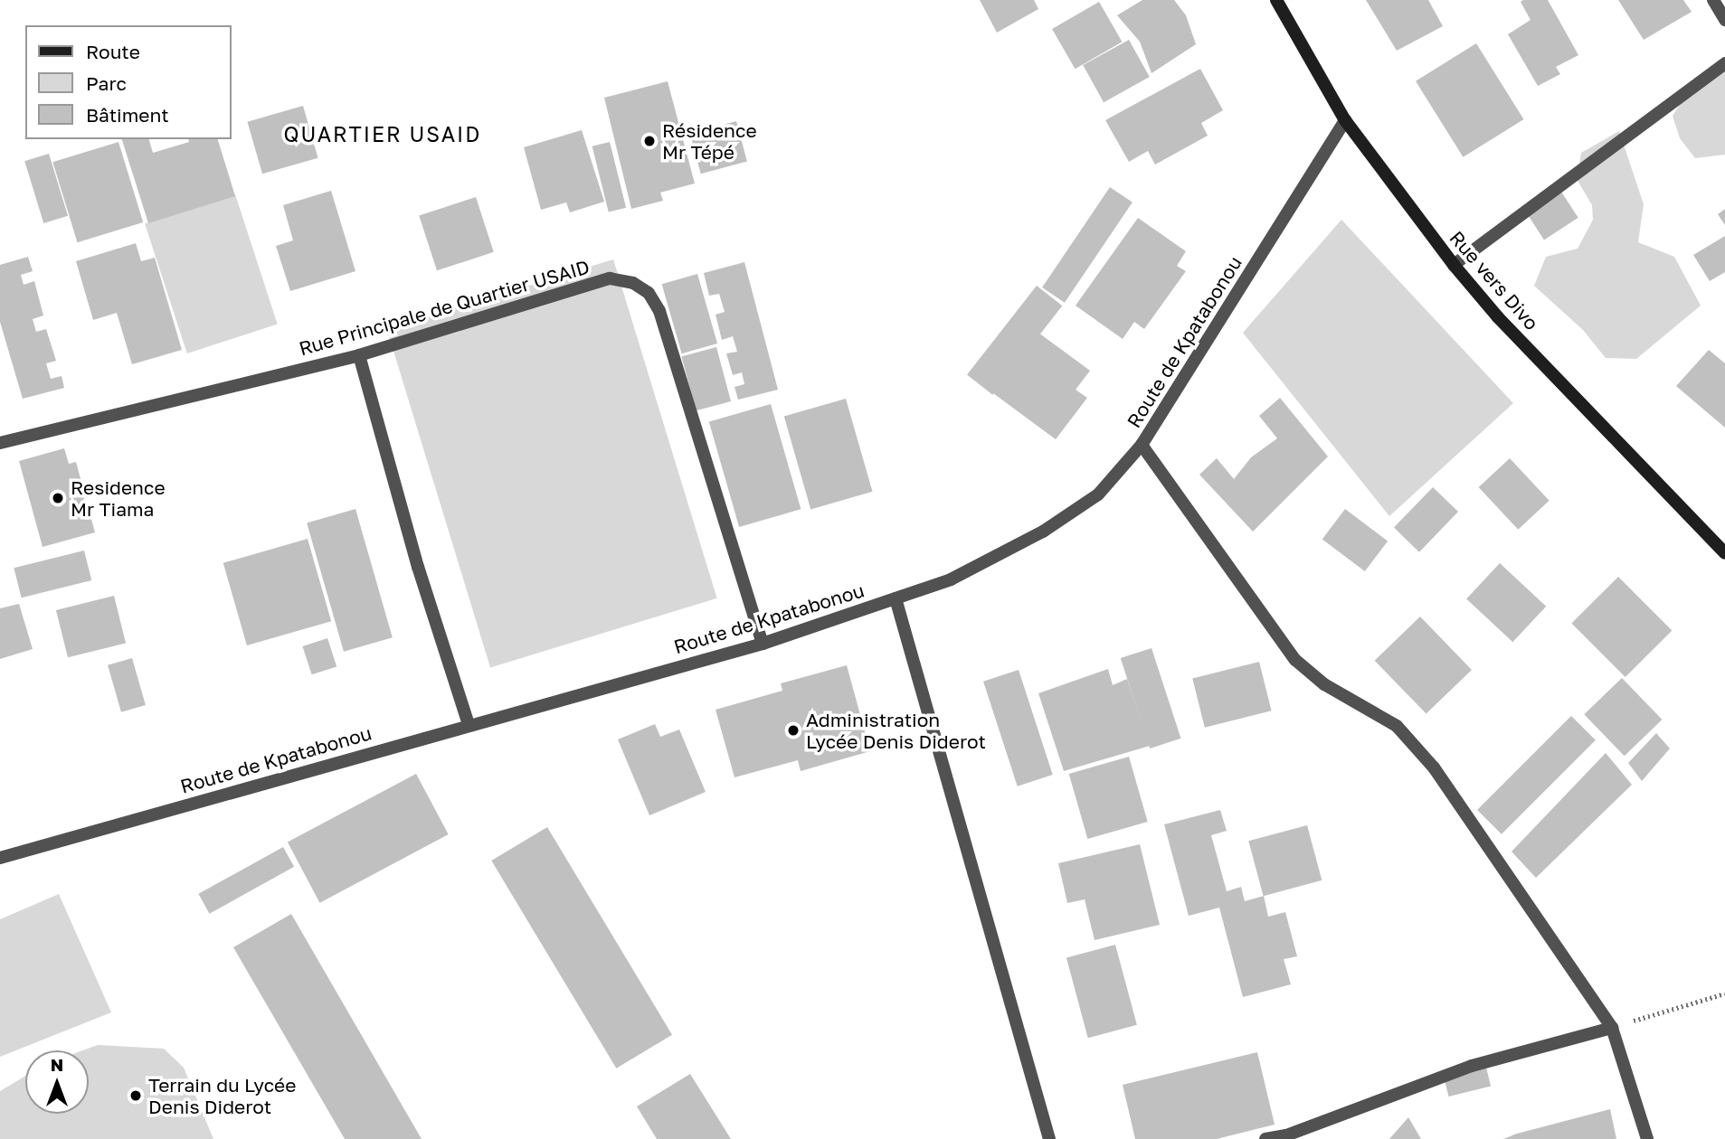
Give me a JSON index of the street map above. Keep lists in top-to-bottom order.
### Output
{
  "streets": {
    "main road": ["Rue vers Divo"],
    "street": ["Rue Principale de Quartier USAID", "Route de Kpatabonou"]
  },
  "crossings": [
    ["Rue vers Divo", "Route de Kpatabonou"],
    ["Rue Principale de Quartier USAID", "Route de Kpatabonou"]
  ],
  "districts": ["QUARTIER USAID"],
  "places": [
    "Résidence Mr Tépé",
    "Residence Mr Tiama",
    "Administration Lycée Denis Diderot",
    "Terrain du Lycée Denis Diderot"
  ],
  "legend": ["Route", "Parc", "Bâtiment"],
  "north": "top"
}
